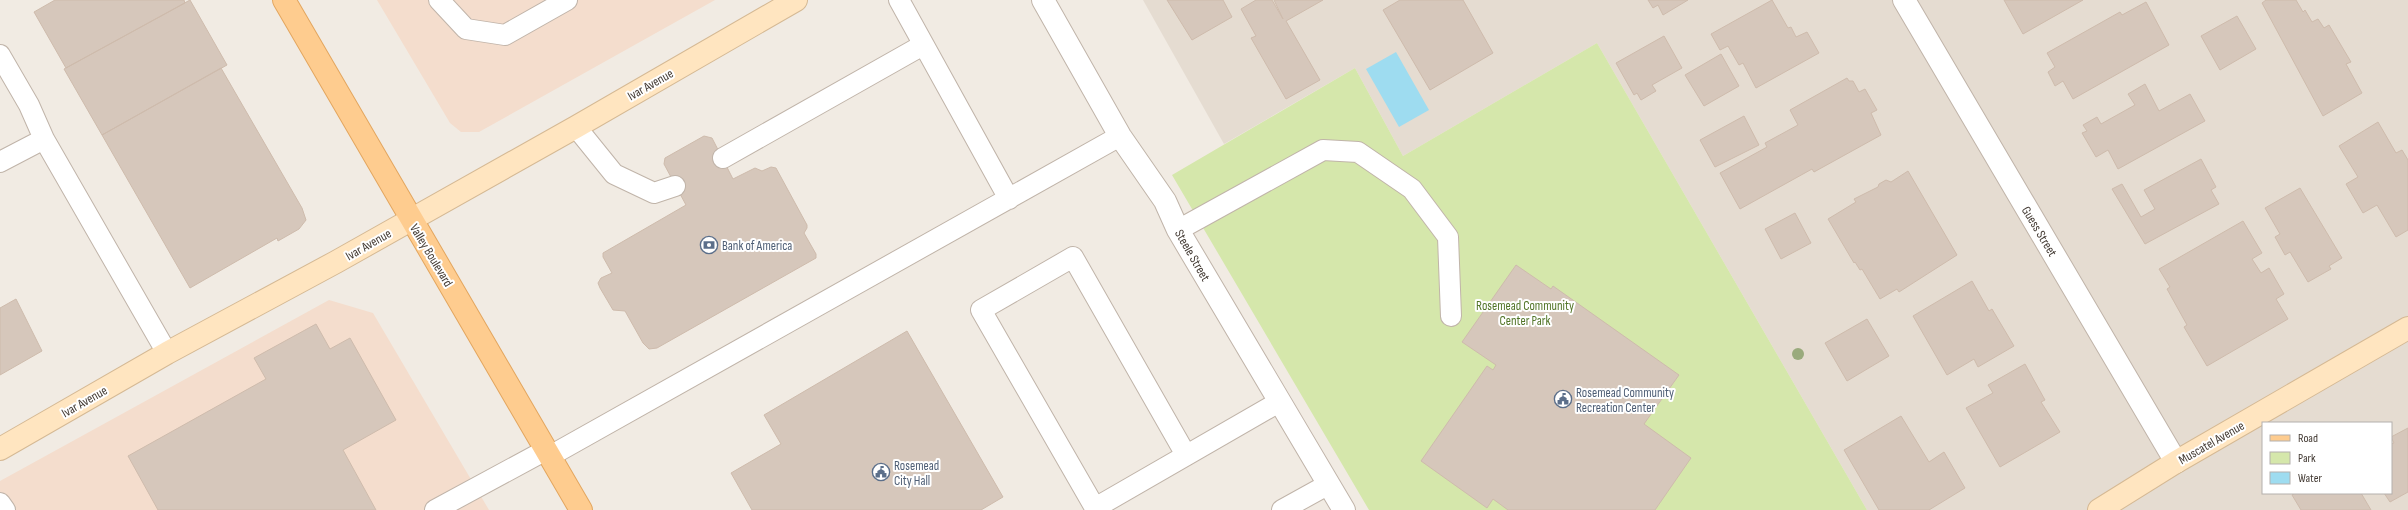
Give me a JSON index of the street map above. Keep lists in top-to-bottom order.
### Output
{
  "streets": {
    "main road": ["Valley Boulevard"],
    "street": [
      "Ivar Avenue",
      "Guess Street",
      "Steele Street",
      "Muscatel Avenue"
    ]
  },
  "crossings": [
    ["Ivar Avenue", "Valley Boulevard"],
    ["Guess Street", "Muscatel Avenue"]
  ],
  "parks": ["Rosemead Community Center Park"],
  "places": {
    "bank": ["Bank of America"],
    "public building": ["Rosemead Community Recreation Center", "Rosemead City Hall"]
  },
  "legend": ["Road", "Park", "Water"]
}
